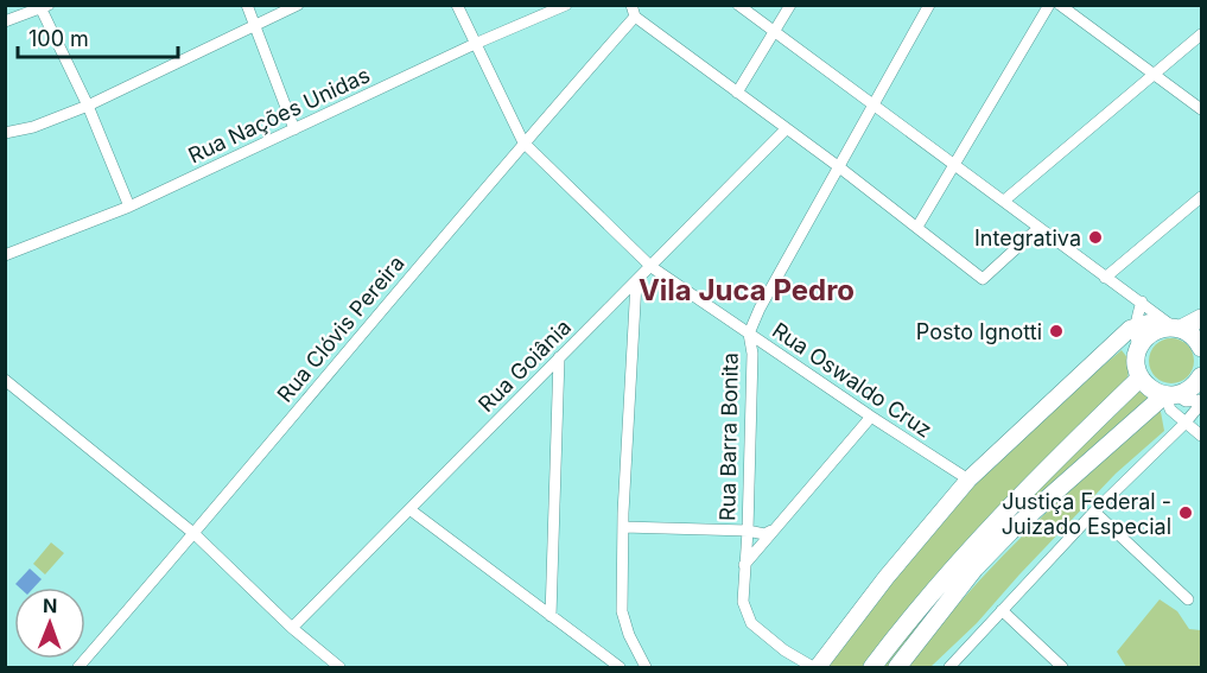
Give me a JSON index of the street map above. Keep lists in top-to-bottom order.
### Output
{
  "streets": {
    "street": [
      "Rua Nações Unidas",
      "Rua Clóvis Pereira",
      "Rua Goiânia",
      "Rua Oswaldo Cruz",
      "Rua Barra Bonita"
    ]
  },
  "crossings": [
    ["Rua Nações Unidas", "Rua Oswaldo Cruz"],
    ["Rua Clóvis Pereira", "Rua Oswaldo Cruz"],
    ["Rua Goiânia", "Rua Oswaldo Cruz"],
    ["Rua Oswaldo Cruz", "Rua Barra Bonita"]
  ],
  "districts": ["Vila Juca Pedro"],
  "places": ["Integrativa", "Posto Ignotti", "Justiça Federal - Juizado Especial"],
  "scale_bar": "100 m",
  "north": "top"
}
